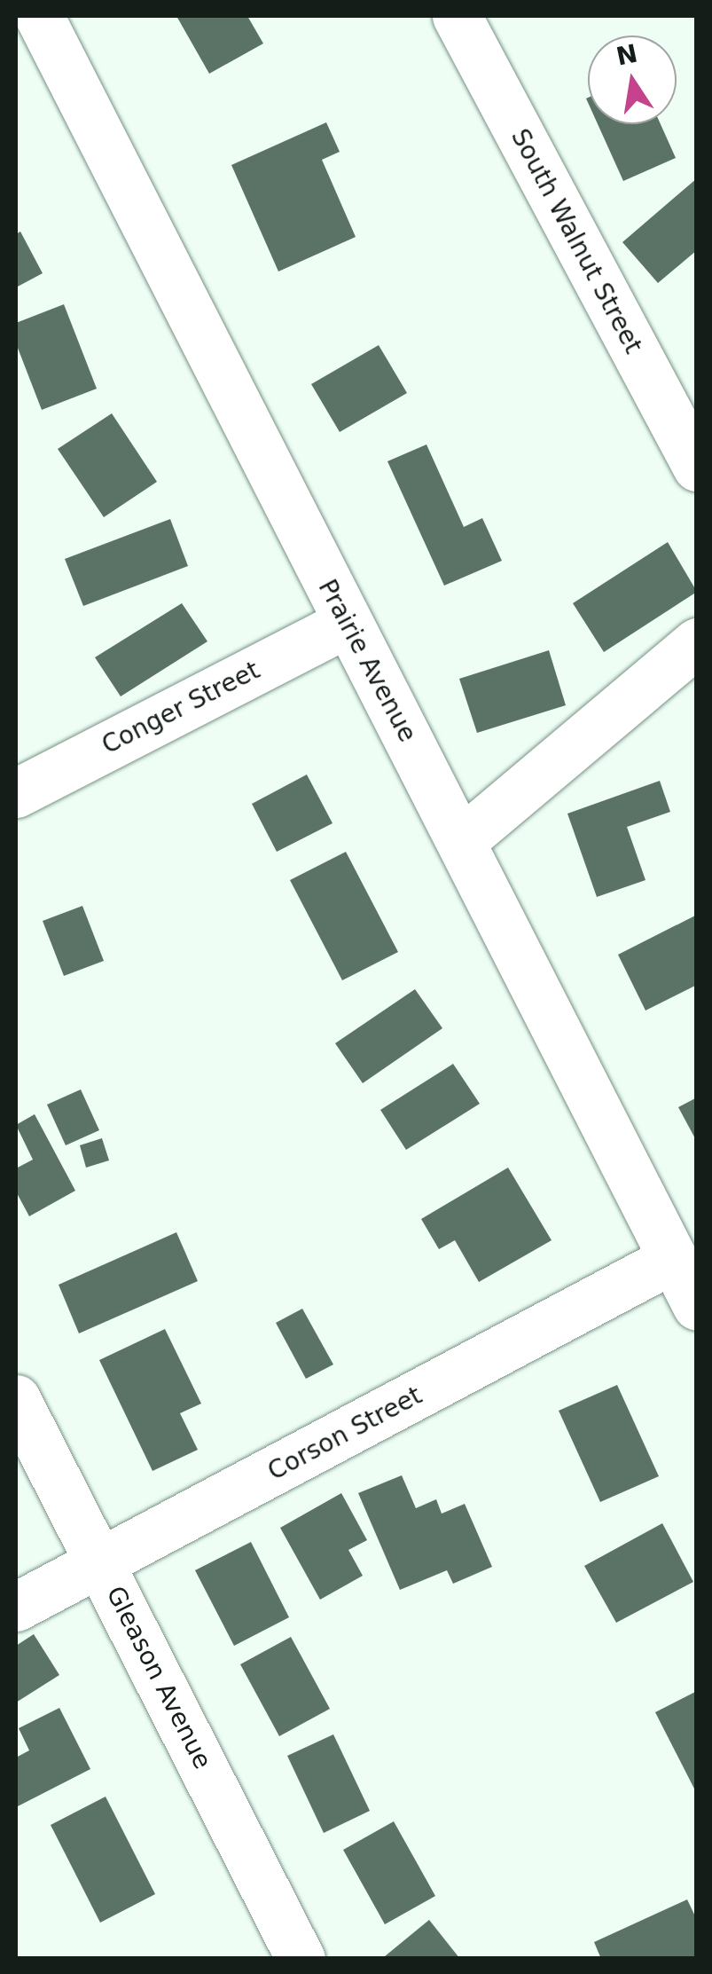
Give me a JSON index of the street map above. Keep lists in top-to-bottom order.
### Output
{
  "streets": {
    "street": [
      "South Walnut Street",
      "Prairie Avenue",
      "Conger Street",
      "Corson Street",
      "Gleason Avenue"
    ]
  },
  "crossings": [
    ["Prairie Avenue", "Conger Street"],
    ["Prairie Avenue", "Corson Street"],
    ["Corson Street", "Gleason Avenue"]
  ],
  "north": "top"
}
